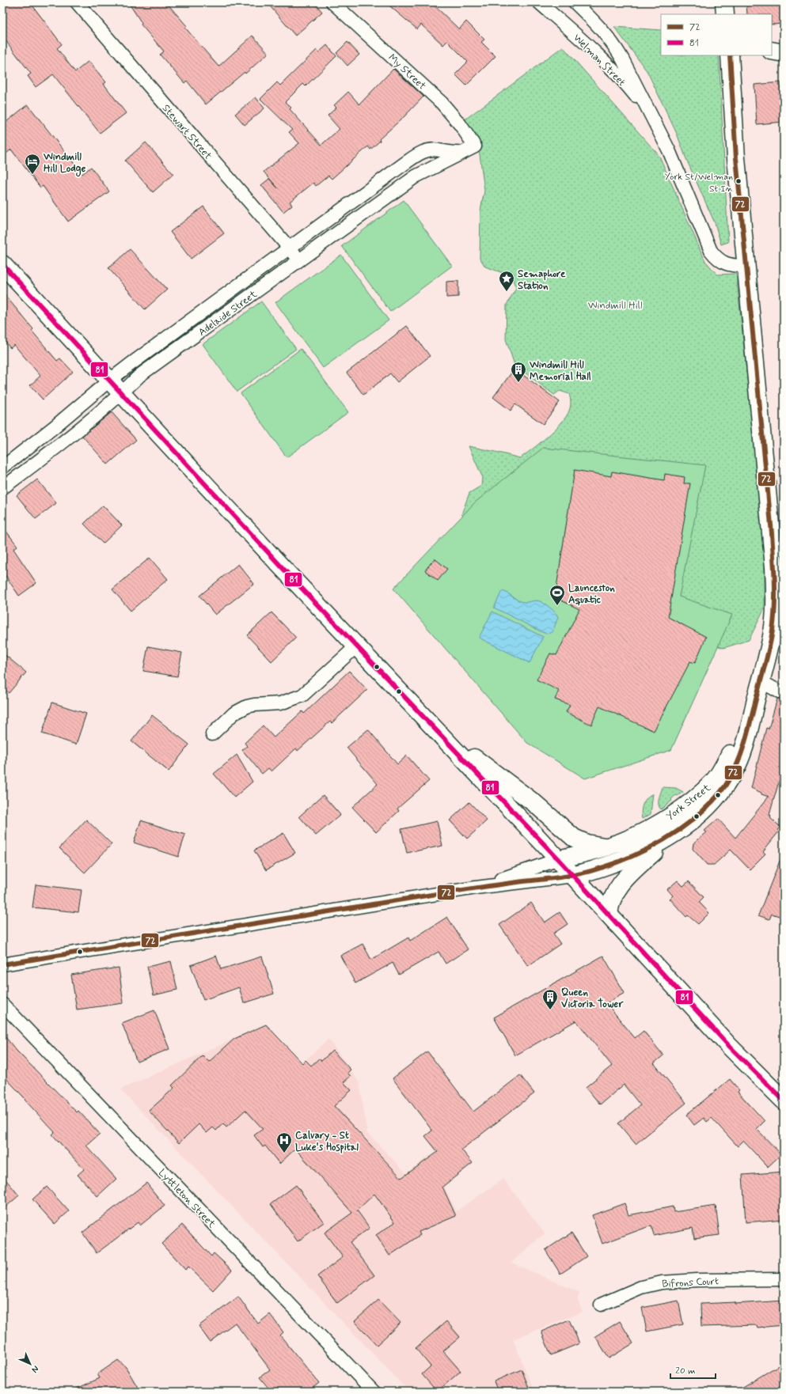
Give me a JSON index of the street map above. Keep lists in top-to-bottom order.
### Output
{
  "streets": {
    "street": [
      "Welman Street",
      "My Street",
      "Stewart Street",
      "Adelaide Street",
      "York Street",
      "Lyttleton Street",
      "Bifrons Court"
    ]
  },
  "crossings": [
    ["Welman Street", "York Street"],
    ["My Street", "Adelaide Street"],
    ["Stewart Street", "Adelaide Street"]
  ],
  "parks": ["Windmill Hill"],
  "places": {
    "hotel": ["Windmill Hill Lodge"],
    "other": ["York St/Welman St In"],
    "place": ["Semaphore Station"],
    "building": ["Windmill Hill Memorial Hall", "Queen Victoria Tower"],
    "sports": ["Launceston Aquatic"],
    "hospital": ["Calvary - St Luke's Hospital"]
  },
  "lines": ["transit line 72", "transit line 81"],
  "legend": ["72", "81"],
  "scale_bar": "20 m",
  "north": "bottom right"
}
